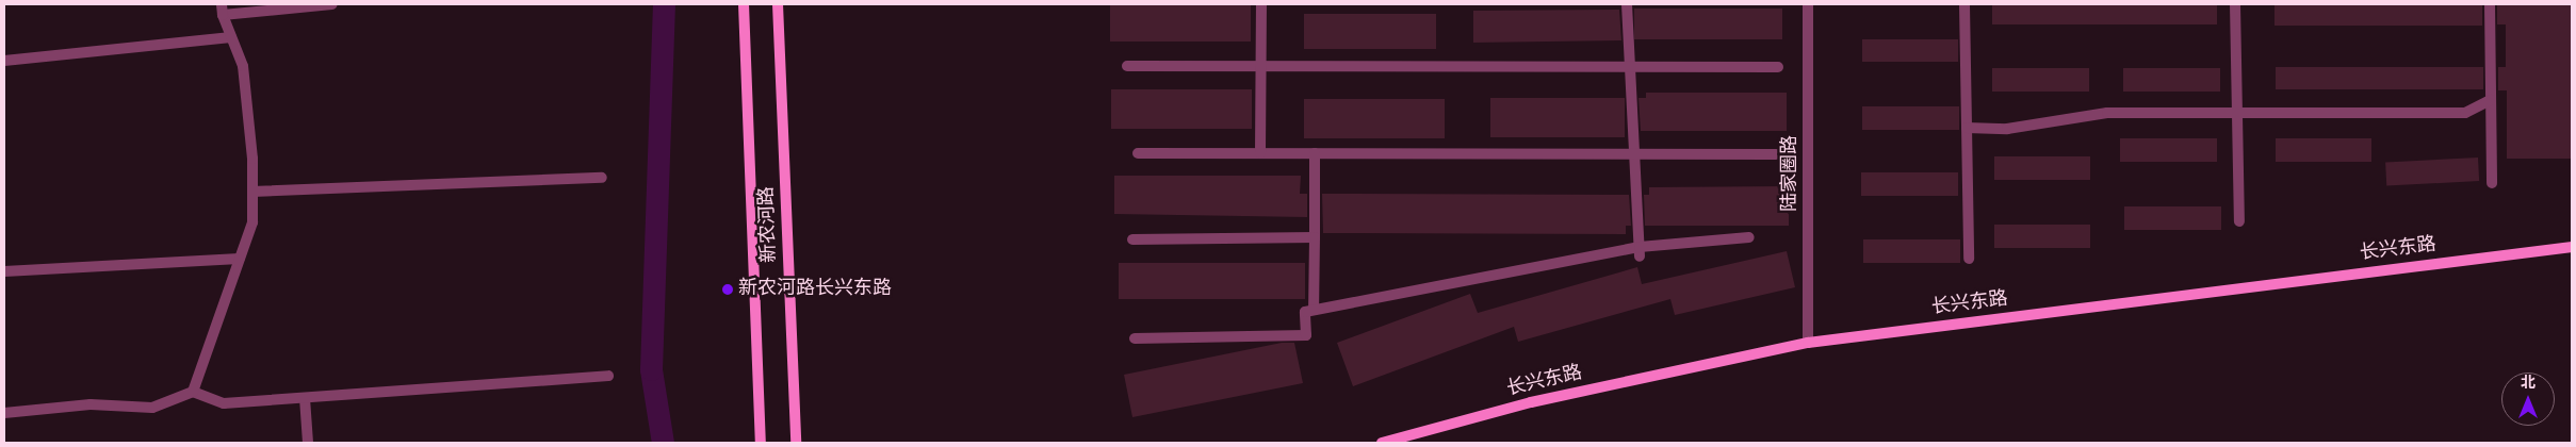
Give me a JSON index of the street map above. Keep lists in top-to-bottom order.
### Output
{
  "streets": {
    "main road": ["新农河路", "长兴东路"],
    "street": ["陆家圈路"]
  },
  "crossings": [
    ["陆家圈路", "长兴东路"]
  ],
  "places": ["新农河路长兴东路"],
  "north": "top"
}
